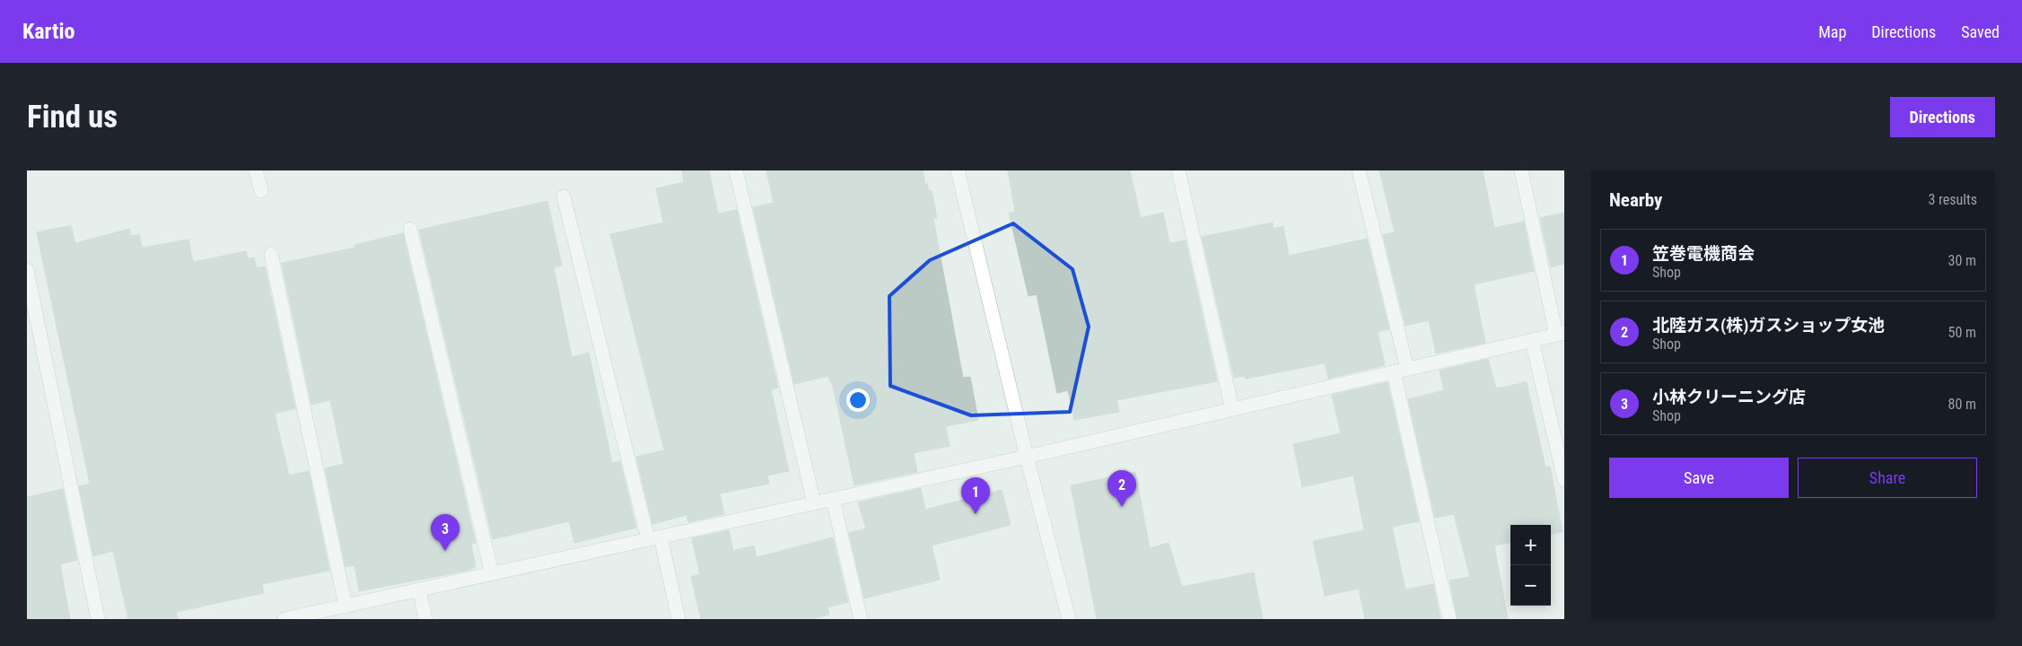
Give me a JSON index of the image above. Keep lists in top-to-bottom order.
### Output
{
  "page": {
    "header": "Kartio",
    "nav": ["Map", "Directions", "Saved"],
    "buttons": [
      "Directions",
      ["Save", "Share"]
    ],
    "title": "Find us",
    "heading": ["Nearby", "3 results"],
    "list": [
      {
        "mark": "1",
        "name": "笠巻電機商会",
        "note": "Shop",
        "value": "30 m"
      },
      {
        "mark": "2",
        "name": "北陸ガス(株)ガスショップ女池",
        "note": "Shop",
        "value": "50 m"
      },
      {
        "mark": "3",
        "name": "小林クリーニング店",
        "note": "Shop",
        "value": "80 m"
      }
    ],
    "pins": ["2", "1", "3"],
    "map_buttons": ["+", "−"]
  }
}
